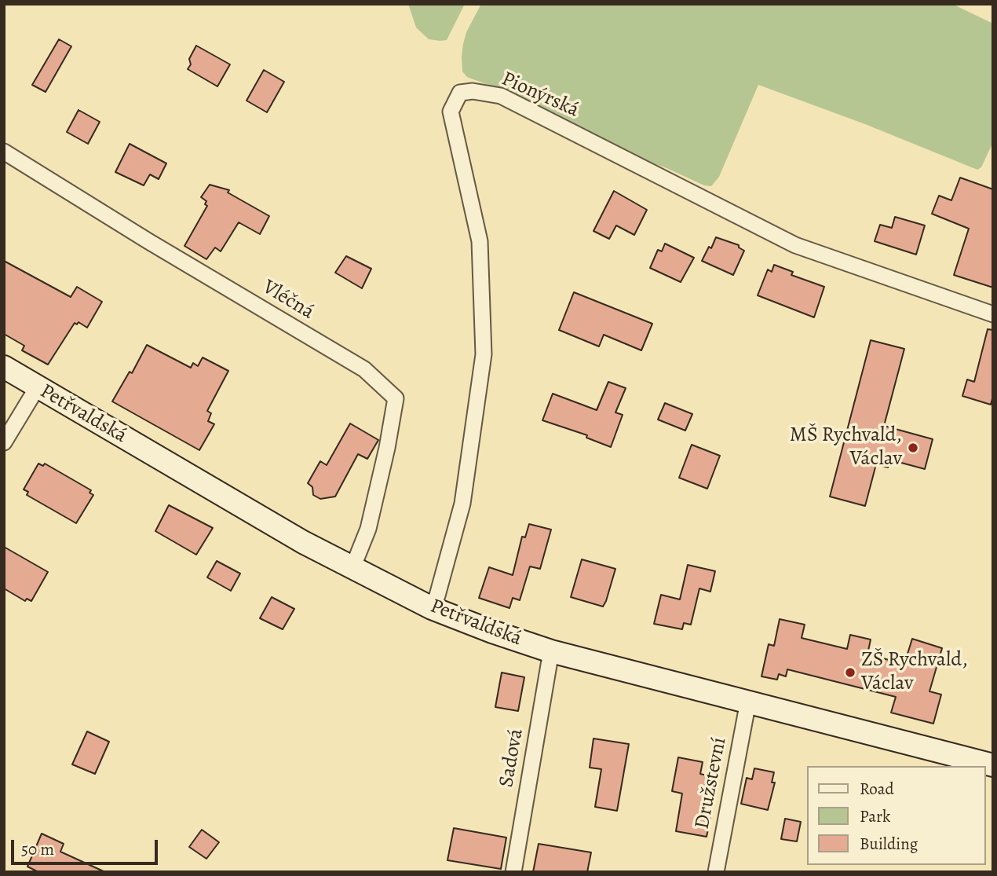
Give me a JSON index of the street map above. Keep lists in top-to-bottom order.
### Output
{
  "streets": {
    "street": [
      "Pionýrská",
      "Vléčná",
      "Petřvaldská",
      "Sadová",
      "Družstevní"
    ]
  },
  "crossings": [
    ["Pionýrská", "Petřvaldská"],
    ["Vléčná", "Petřvaldská"],
    ["Petřvaldská", "Sadová"],
    ["Petřvaldská", "Družstevní"]
  ],
  "places": ["MŠ Rychvald, Václav", "ZŠ Rychvald, Václav"],
  "legend": ["Road", "Park", "Building"],
  "scale_bar": "50 m"
}
